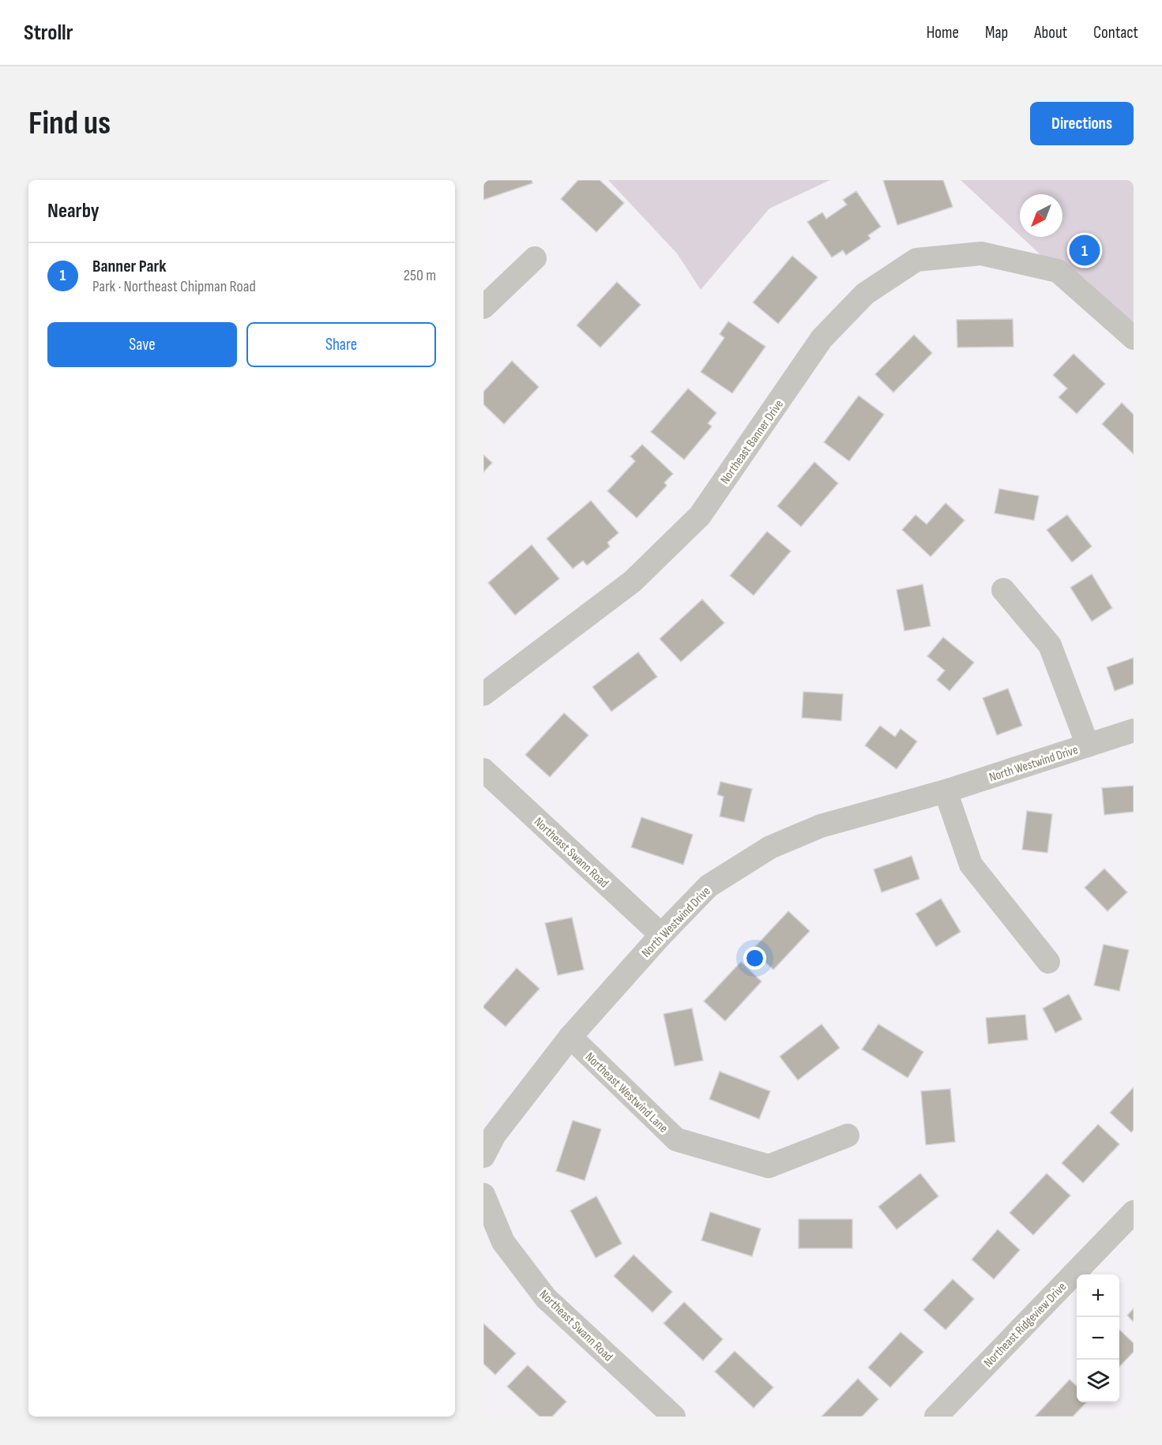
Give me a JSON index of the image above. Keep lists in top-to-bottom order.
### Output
{
  "streets": {
    "street": [
      "Northeast Banner Drive",
      "North Westwind Drive",
      "Northeast Swann Road",
      "Northeast Westwind Lane",
      "Northeast Ridgeview Drive"
    ]
  },
  "crossings": [
    ["North Westwind Drive", "Northeast Swann Road"],
    ["North Westwind Drive", "Northeast Westwind Lane"]
  ],
  "north": "bottom left",
  "page": {
    "header": "Strollr",
    "nav": [
      "Home",
      "Map",
      "About",
      "Contact"
    ],
    "buttons": [
      "Directions",
      ["Save", "Share"]
    ],
    "title": "Find us",
    "heading": "Nearby",
    "pins": "1",
    "list": [
      {
        "mark": "1",
        "name": "Banner Park",
        "note": "Park · Northeast Chipman Road",
        "value": "250 m"
      }
    ],
    "map_buttons": ["+", "−"]
  }
}
